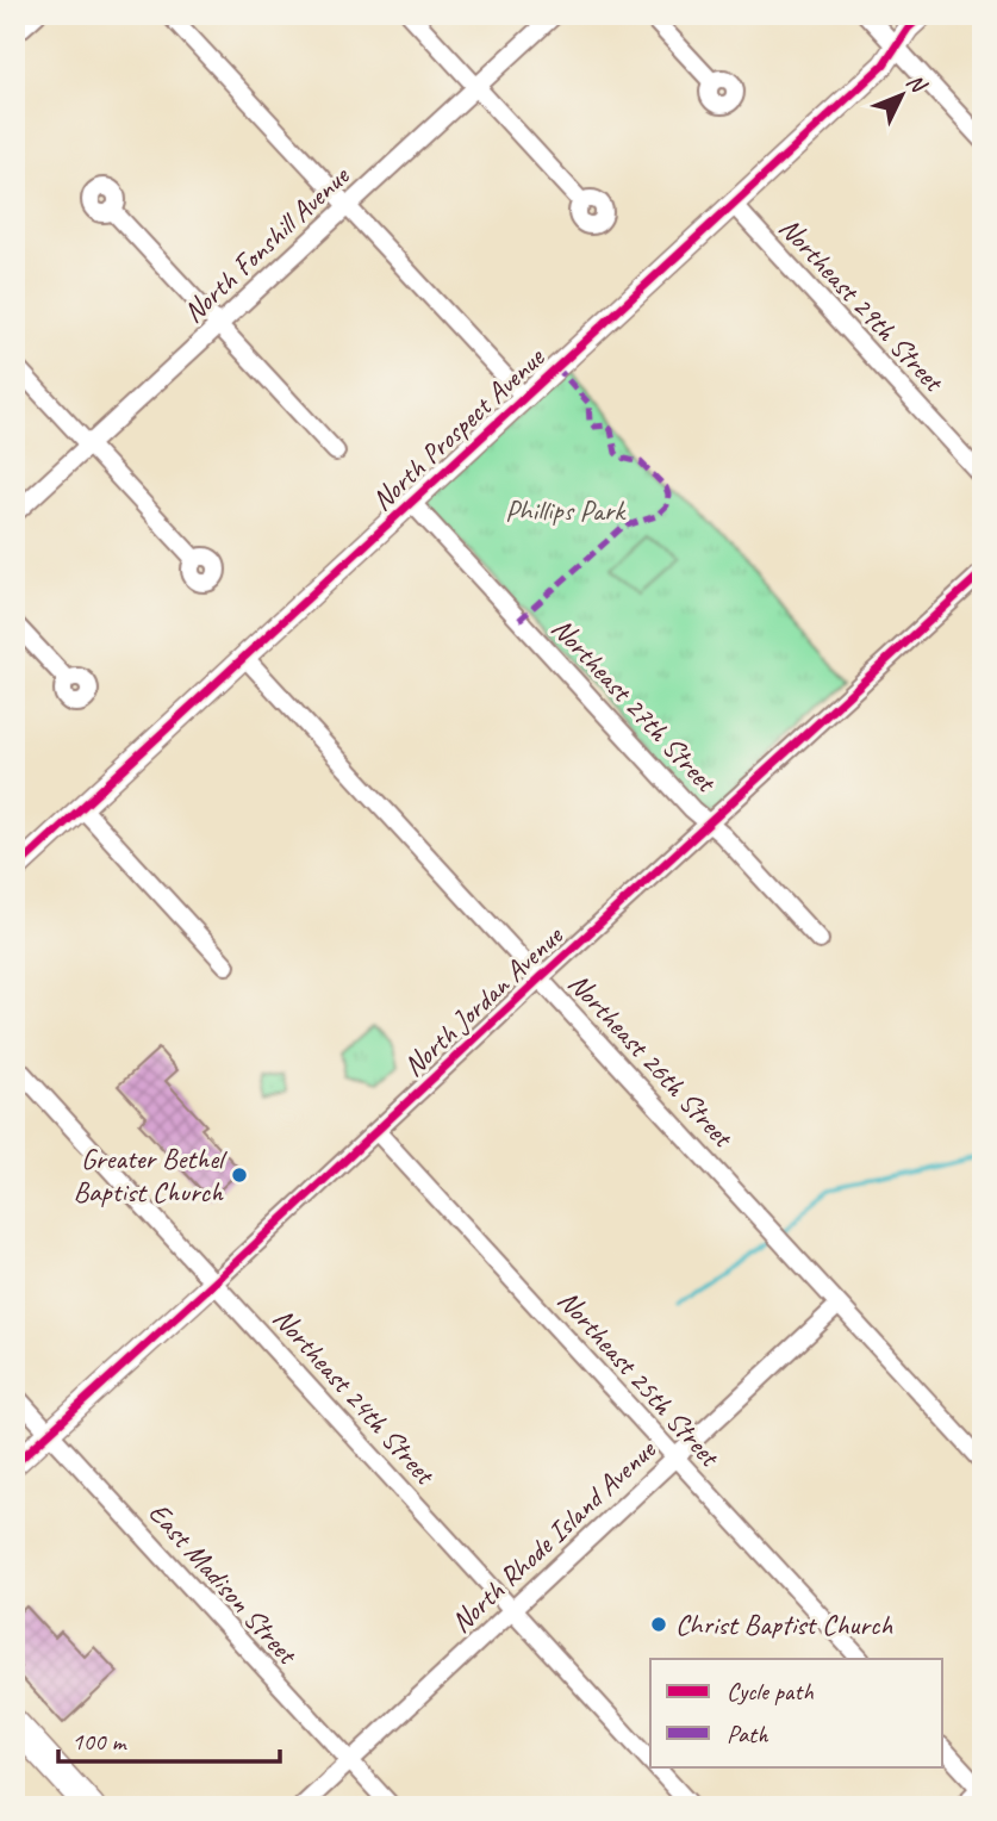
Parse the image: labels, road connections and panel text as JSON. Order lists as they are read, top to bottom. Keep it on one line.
{"streets":{"street":["North Fonshill Avenue","Northeast 29th Street","North Prospect Avenue","Northeast 27th Street","North Jordan Avenue","Northeast 26th Street","Northeast 25th Street","Northeast 24th Street","North Rhode Island Avenue","East Madison Street"]},"crossings":[["Northeast 29th Street","North Prospect Avenue"],["North Prospect Avenue","Northeast 27th Street"],["North Prospect Avenue","Northeast 26th Street"],["Northeast 27th Street","North Jordan Avenue"],["North Jordan Avenue","Northeast 26th Street"],["North Jordan Avenue","Northeast 25th Street"],["North Jordan Avenue","Northeast 24th Street"],["North Jordan Avenue","East Madison Street"],["Northeast 26th Street","North Rhode Island Avenue"],["Northeast 25th Street","North Rhode Island Avenue"],["Northeast 24th Street","North Rhode Island Avenue"],["North Rhode Island Avenue","East Madison Street"]],"parks":["Phillips Park"],"places":["Greater Bethel Baptist Church","Christ Baptist Church"],"legend":["Cycle path","Path"],"scale_bar":"100 m","north":"top right"}
